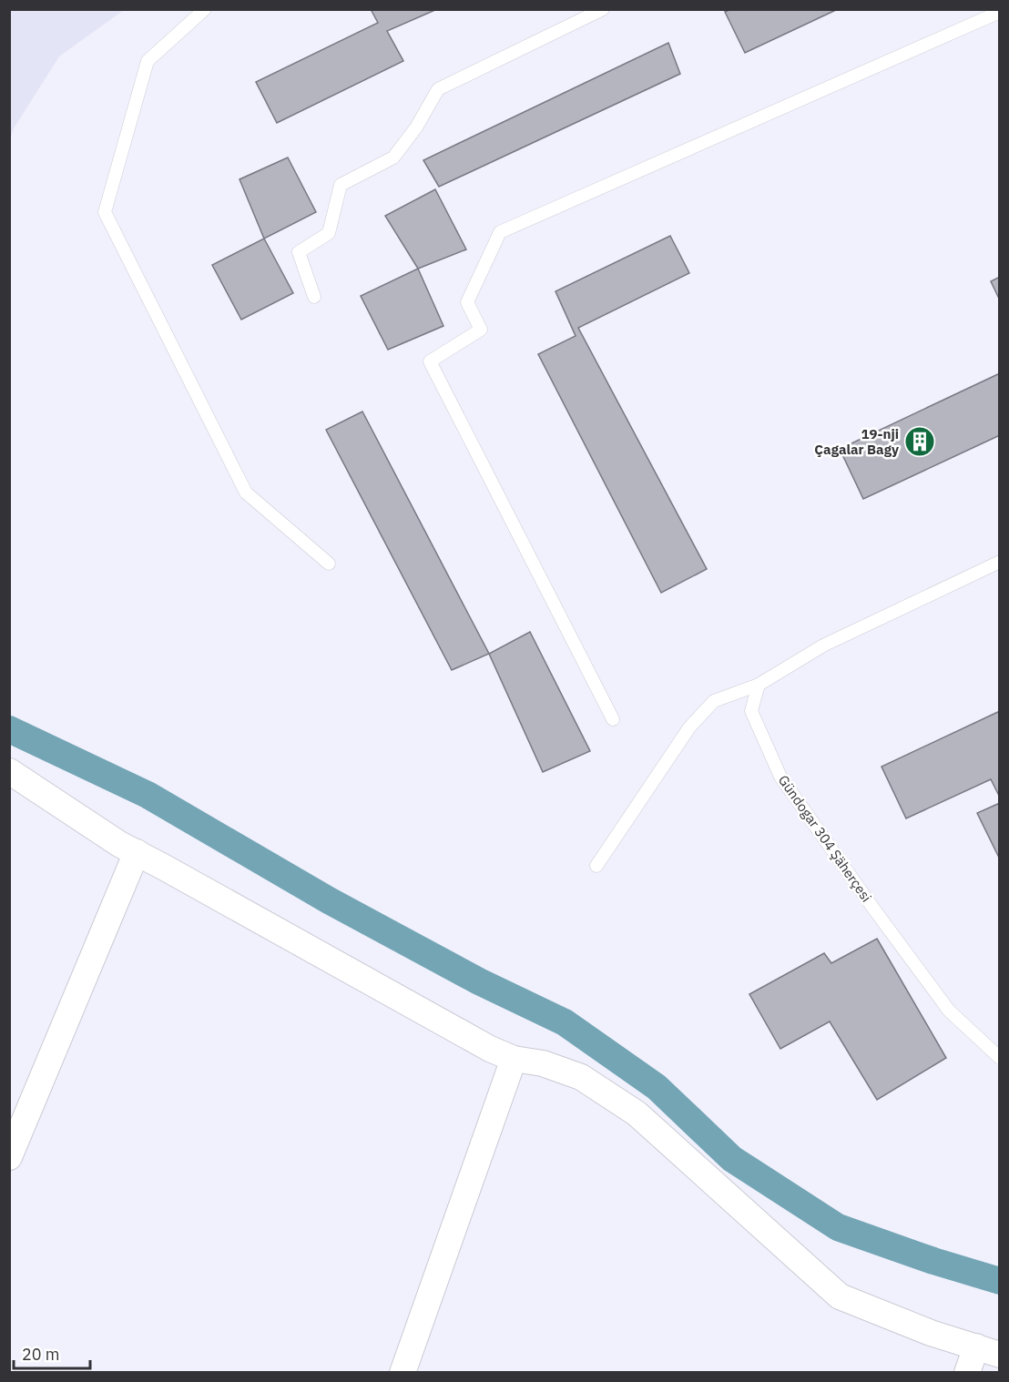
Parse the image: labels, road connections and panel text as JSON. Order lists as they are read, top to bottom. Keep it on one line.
{"streets":{"lane":["Gündogar 304 Şäherçesi"]},"places":{"building":["19-nji Çagalar Bagy"]},"scale_bar":"20 m"}
